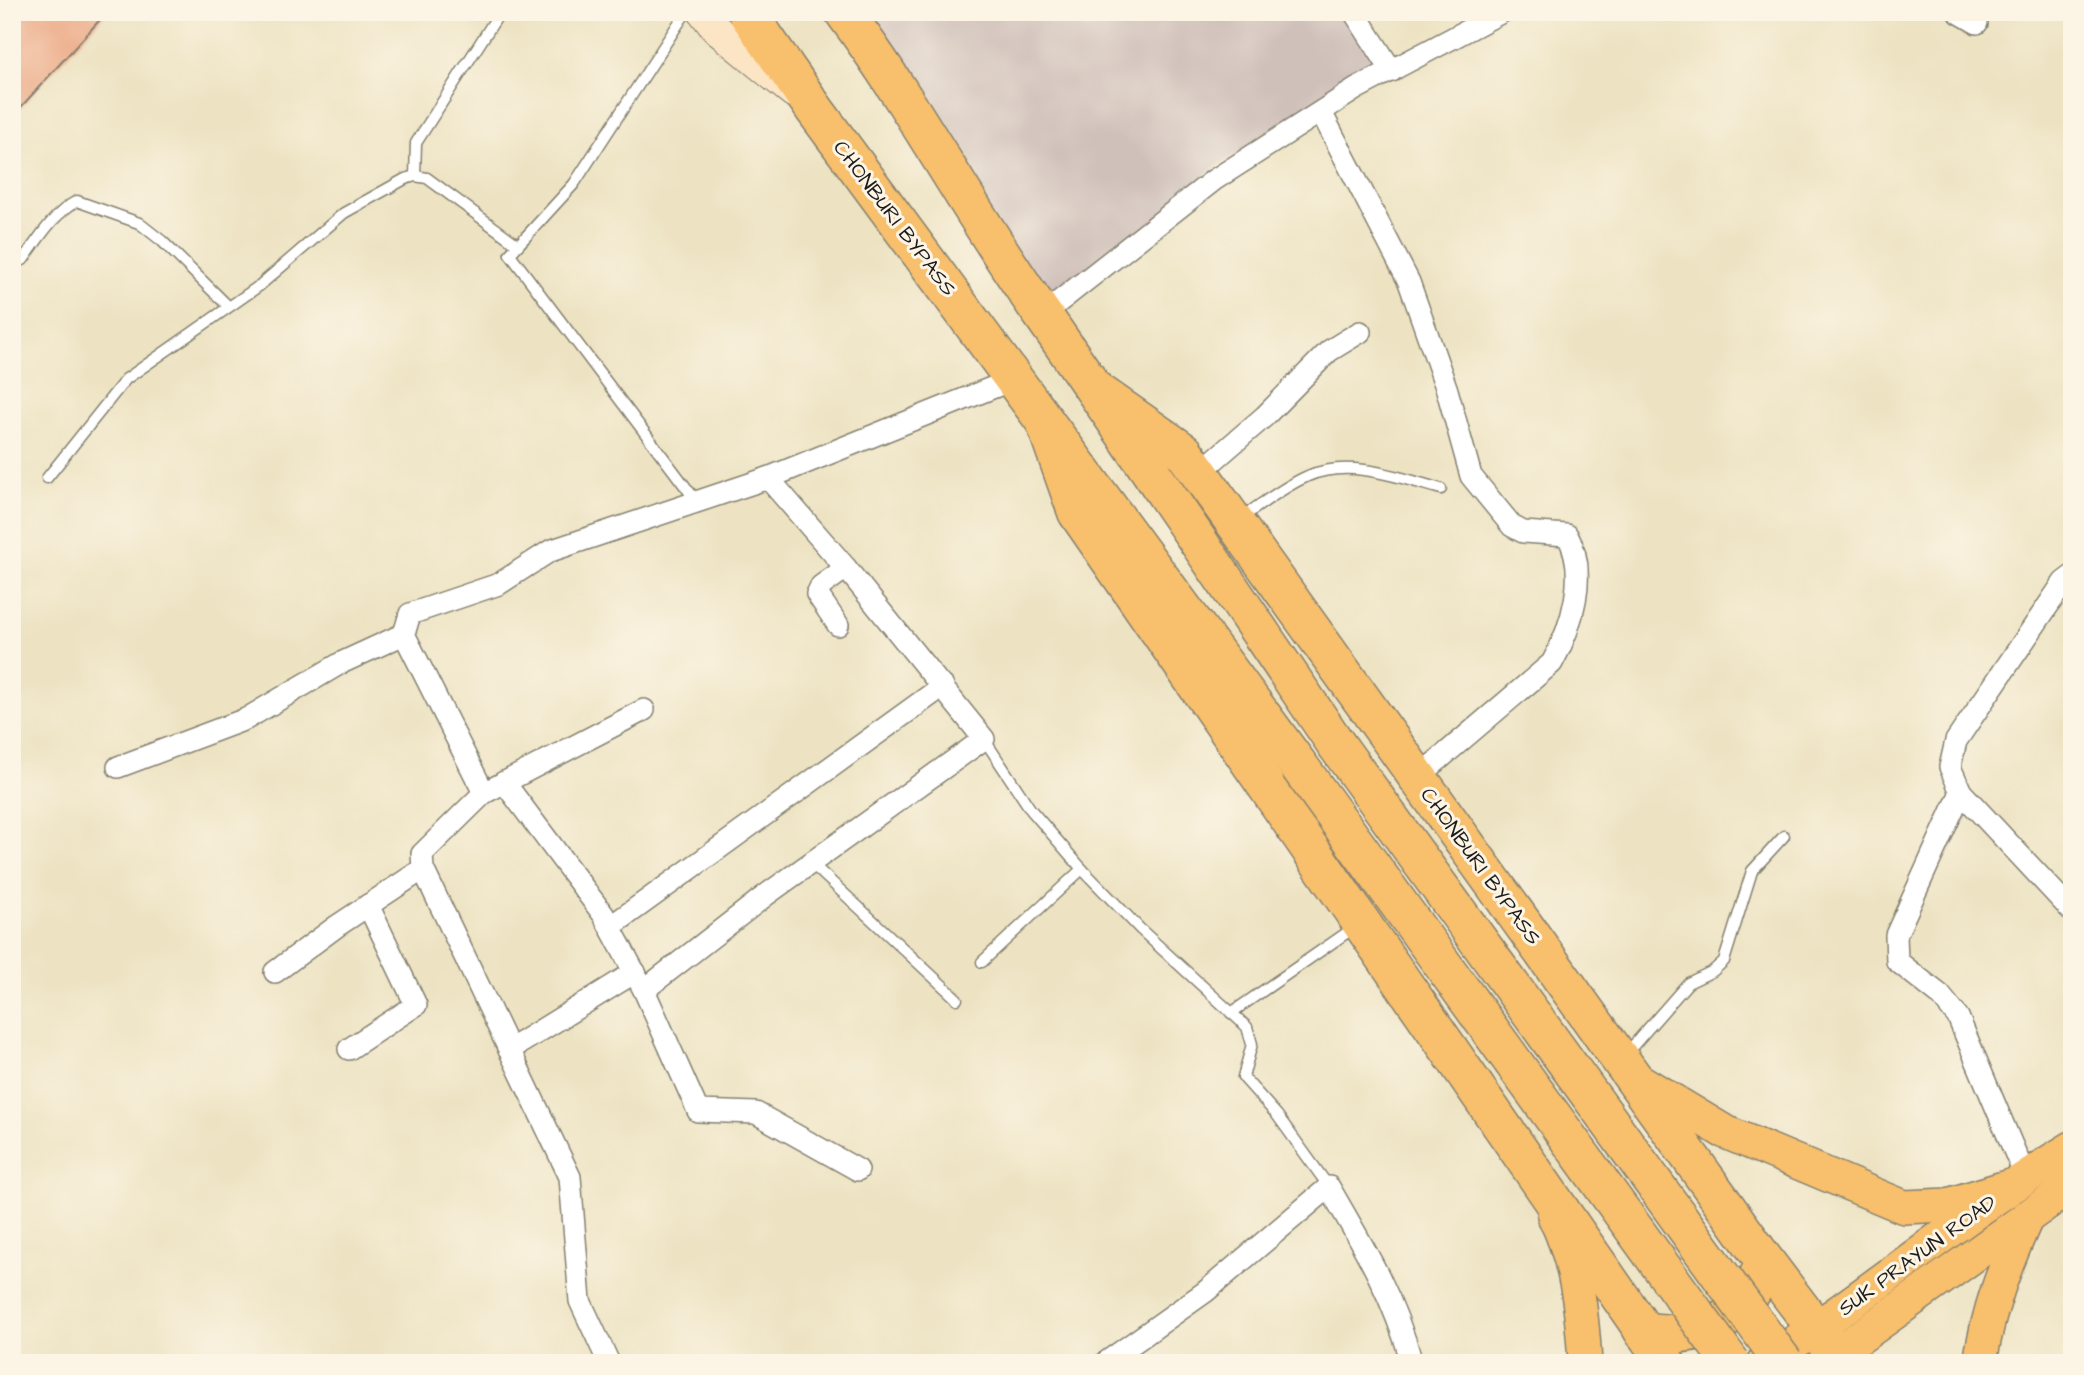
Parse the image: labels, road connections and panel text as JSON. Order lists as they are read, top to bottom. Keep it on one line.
{"streets":{"highway":["CHONBURI BYPASS"],"main road":["SUK PRAYUN ROAD"]},"crossings":[["CHONBURI BYPASS","SUK PRAYUN ROAD"]]}
